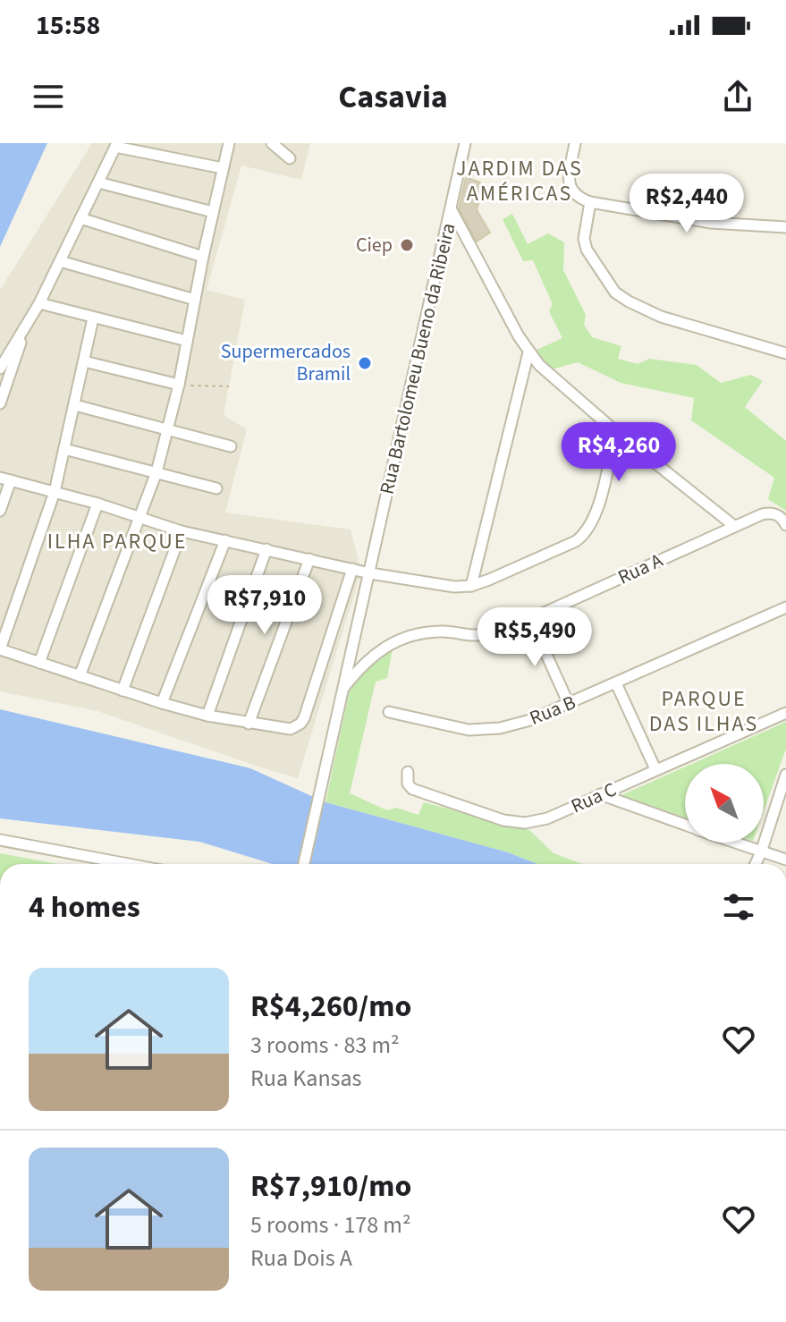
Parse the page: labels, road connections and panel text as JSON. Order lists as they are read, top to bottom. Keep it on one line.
{"streets":{"street":["Rua Bartolomeu Bueno da Ribeira","Rua A","Rua B","Rua C"]},"crossings":[["Rua Bartolomeu Bueno da Ribeira","Rua A"]],"districts":["JARDIM DAS AMÉRICAS","ILHA PARQUE","PARQUE DAS ILHAS"],"places":["Ciep","Supermercados Bramil"],"north":"top left","page":{"status":"15:58","header":"Casavia","price":["R$2,440","R$4,260","R$7,910","R$5,490"],"heading":"4 homes","list":[{"name":"R$4,260/mo","note":"3 rooms · 83 m² · Rua Kansas"},{"name":"R$7,910/mo","note":"5 rooms · 178 m² · Rua Dois A"}]}}
